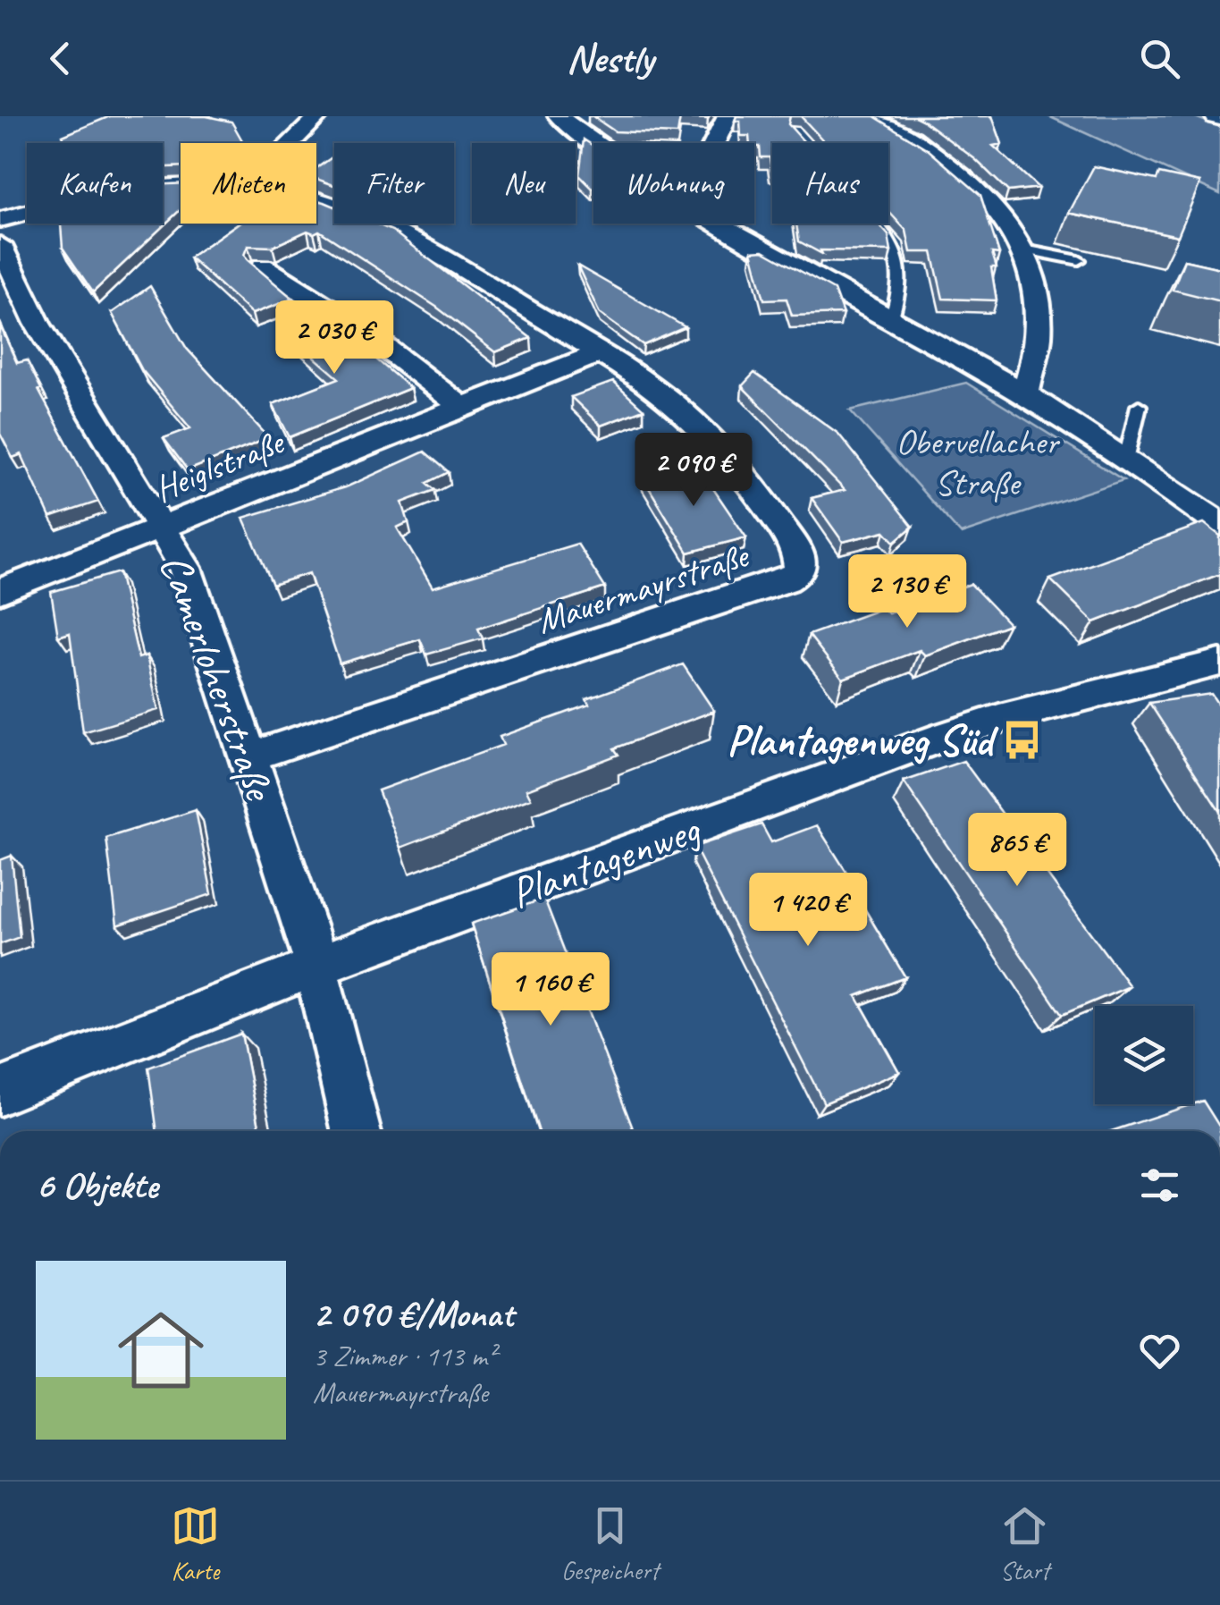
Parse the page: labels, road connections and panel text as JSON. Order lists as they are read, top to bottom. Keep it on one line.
{"streets":{"street":["Heiglstraße","Mauermayrstraße","Camerloherstraße","Plantagenweg"]},"crossings":[["Heiglstraße","Mauermayrstraße"],["Heiglstraße","Camerloherstraße"],["Mauermayrstraße","Camerloherstraße"],["Camerloherstraße","Plantagenweg"]],"parks":["Obervellacher Straße"],"places":{"bus stop":["Plantagenweg Süd"]},"page":{"header":"Nestly","chip":["Kaufen","Mieten","Filter","Neu","Wohnung","Haus"],"price":["2 030 €","2 090 €","2 130 €","865 €","1 420 €","1 160 €"],"heading":"6 Objekte","list":[{"name":"2 090 €/Monat","note":"3 Zimmer · 113 m² · Mauermayrstraße"}],"tabs":["Karte","Gespeichert","Start"]}}
